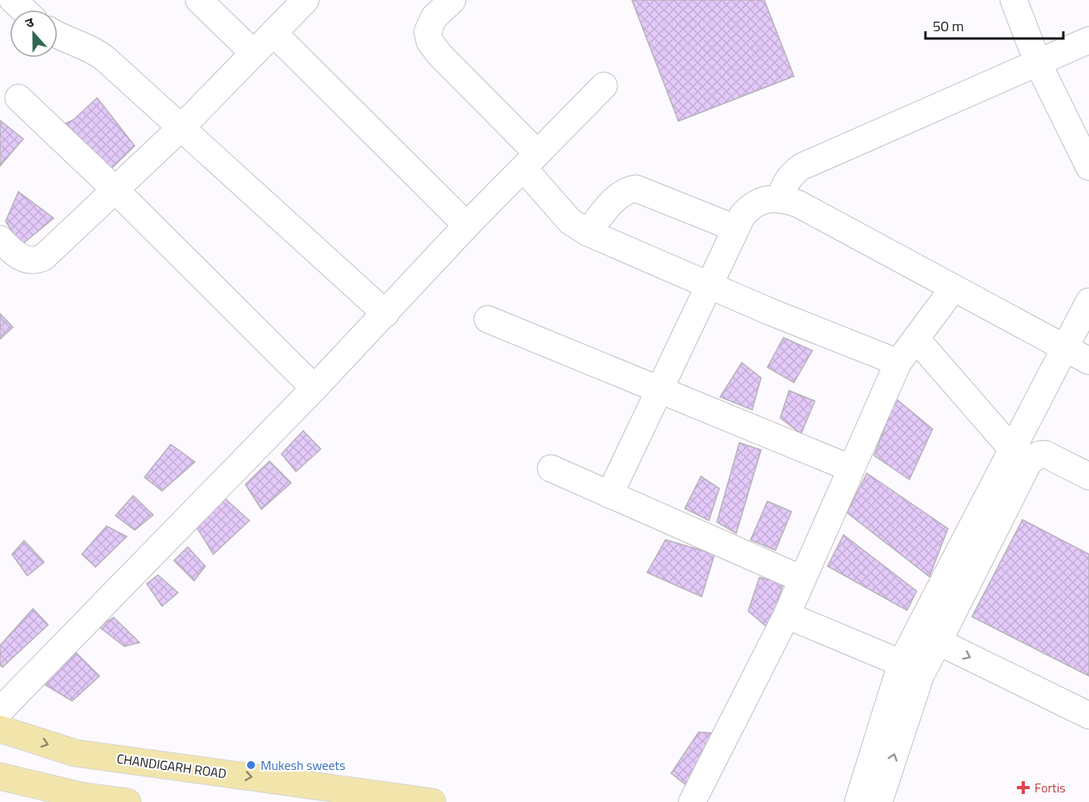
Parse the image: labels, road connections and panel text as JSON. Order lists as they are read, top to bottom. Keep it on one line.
{"streets":{"main road":["CHANDIGARH ROAD"]},"one_way":["CHANDIGARH ROAD"],"places":{"other":["Mukesh sweets"],"health":["Fortis"]},"scale_bar":"50 m","north":"top"}
